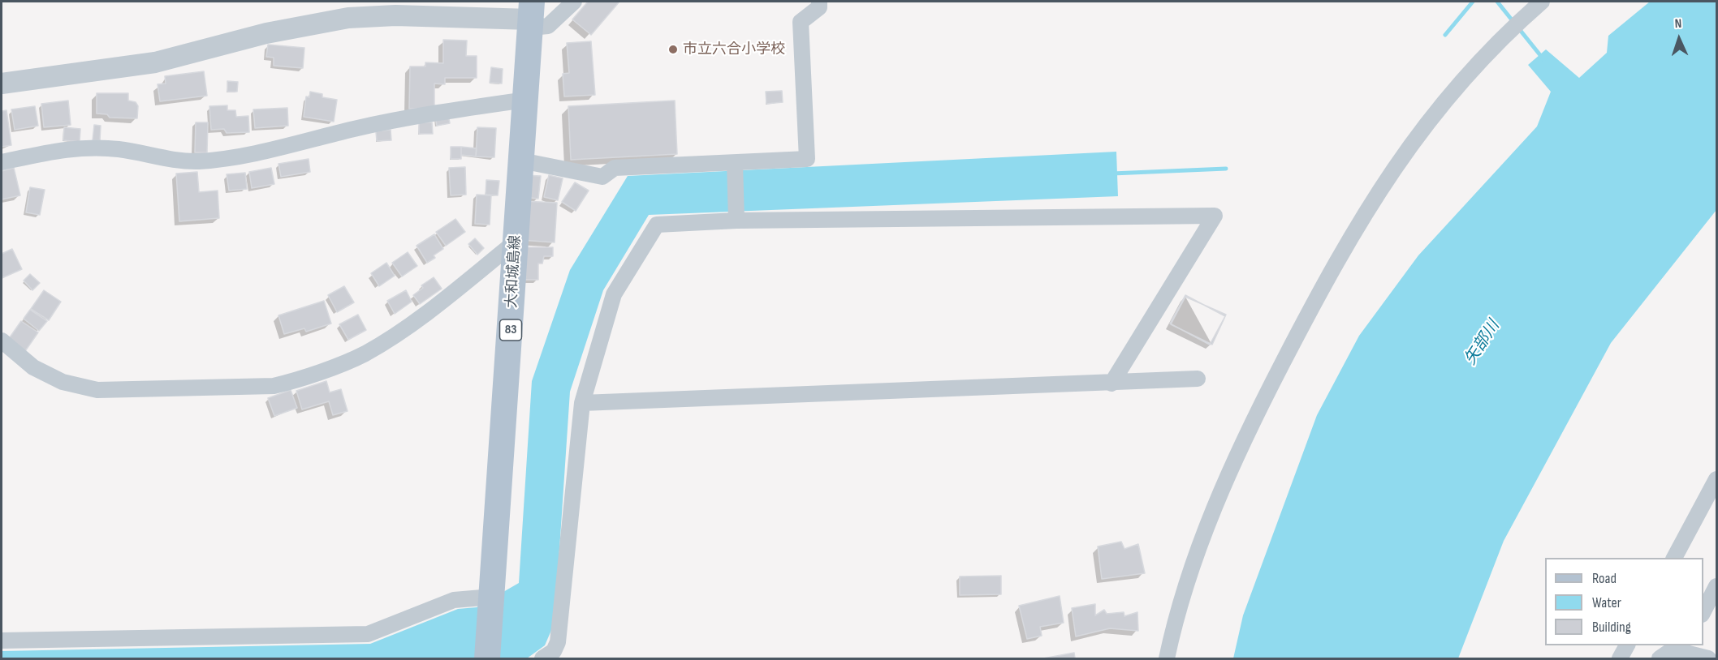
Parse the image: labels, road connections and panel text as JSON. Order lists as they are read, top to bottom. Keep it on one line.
{"streets":{"main road":["大和城島線","83"]},"water":["矢部川"],"places":["市立六合小学校"],"legend":["Road","Water","Building"],"north":"top"}
